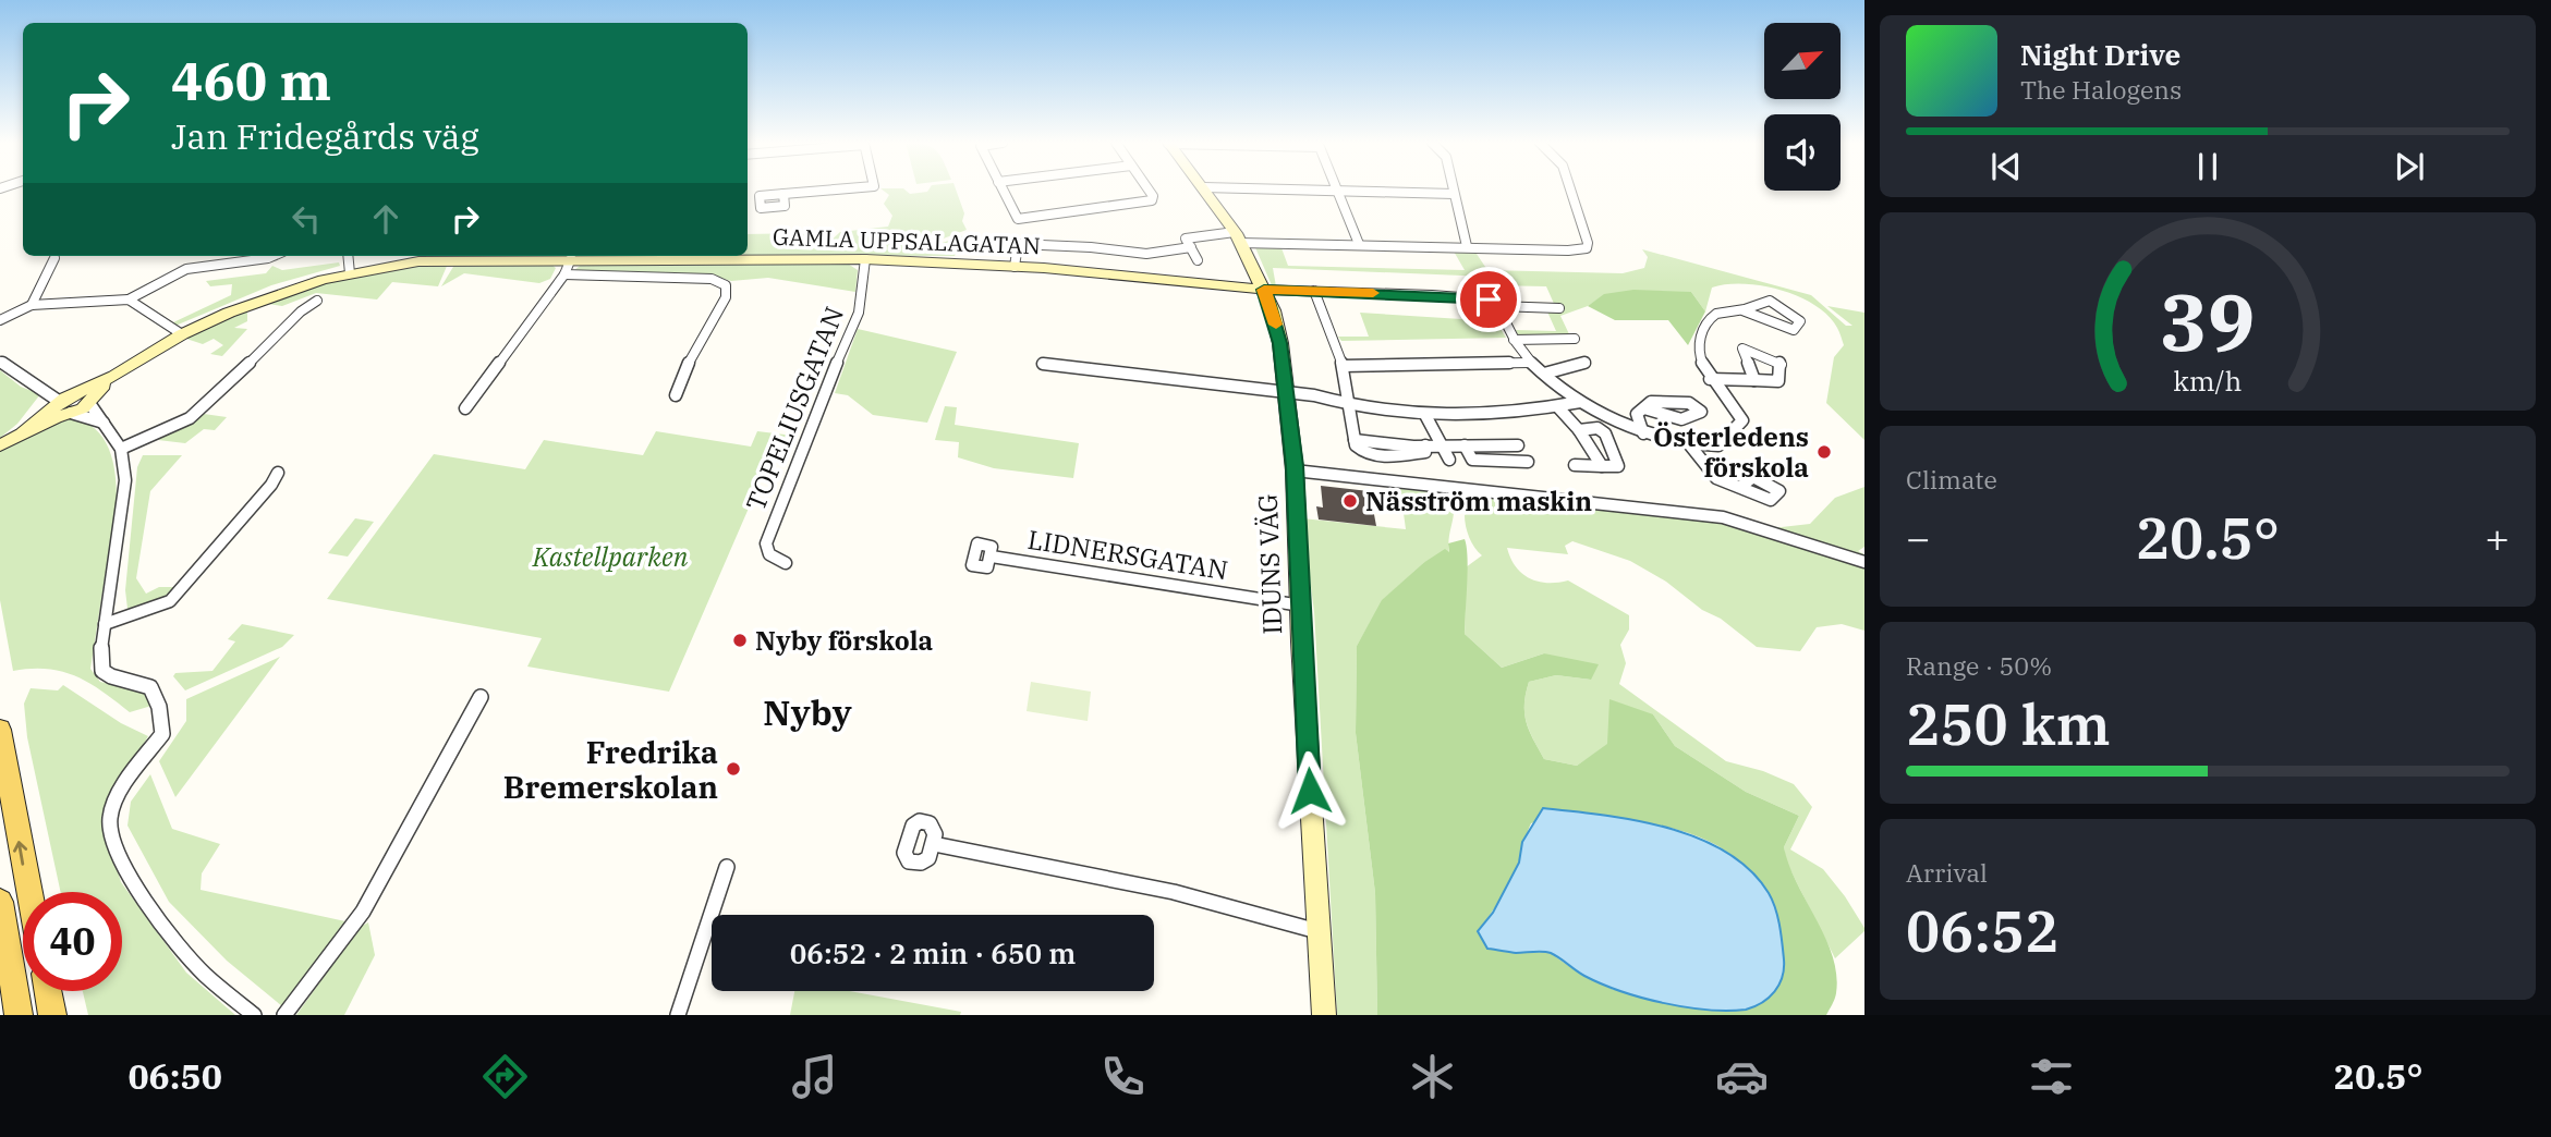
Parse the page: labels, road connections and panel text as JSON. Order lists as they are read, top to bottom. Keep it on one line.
{"streets":{"street":["GAMLA UPPSALAGATAN","TOPELIUSGATAN","LIDNERSGATAN","IDUNS VÄG"]},"crossings":[["GAMLA UPPSALAGATAN","TOPELIUSGATAN"],["GAMLA UPPSALAGATAN","IDUNS VÄG"],["LIDNERSGATAN","IDUNS VÄG"]],"districts":["Nyby"],"parks":["Kastellparken"],"places":["Österledens förskola","Näsström maskin","Nyby förskola","Fredrika Bremerskolan"],"north":"top right","page":{"turn":["460 m","Jan Fridegårds väg"],"song":["Night Drive","The Halogens"],"tile":["Climate",["Range · 50%","250 km"],["Arrival","06:52"]],"heat":["−","20.5°","+"],"limit":"40","trip":"06:52 · 2 min · 650 m","tabs":["06:50","20.5°"],"gauge":["39","km/h"]}}
